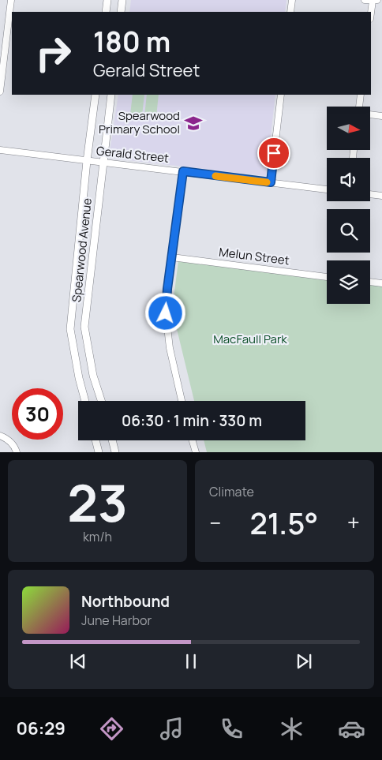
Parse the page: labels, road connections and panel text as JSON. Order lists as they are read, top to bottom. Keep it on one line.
{"streets":{"main road":["Spearwood Avenue"],"street":["Gerald Street","Melun Street"]},"crossings":[["Gerald Street","Spearwood Avenue"]],"parks":["MacFaull Park"],"places":{"school or university":["Spearwood Primary School"]},"north":"right","page":{"turn":["180 m","Gerald Street"],"limit":"30","trip":"06:30 · 1 min · 330 m","tile":[["23","km/h"],"Climate"],"heat":["−","21.5°","+"],"song":["Northbound","June Harbor"],"tabs":"06:29"}}
